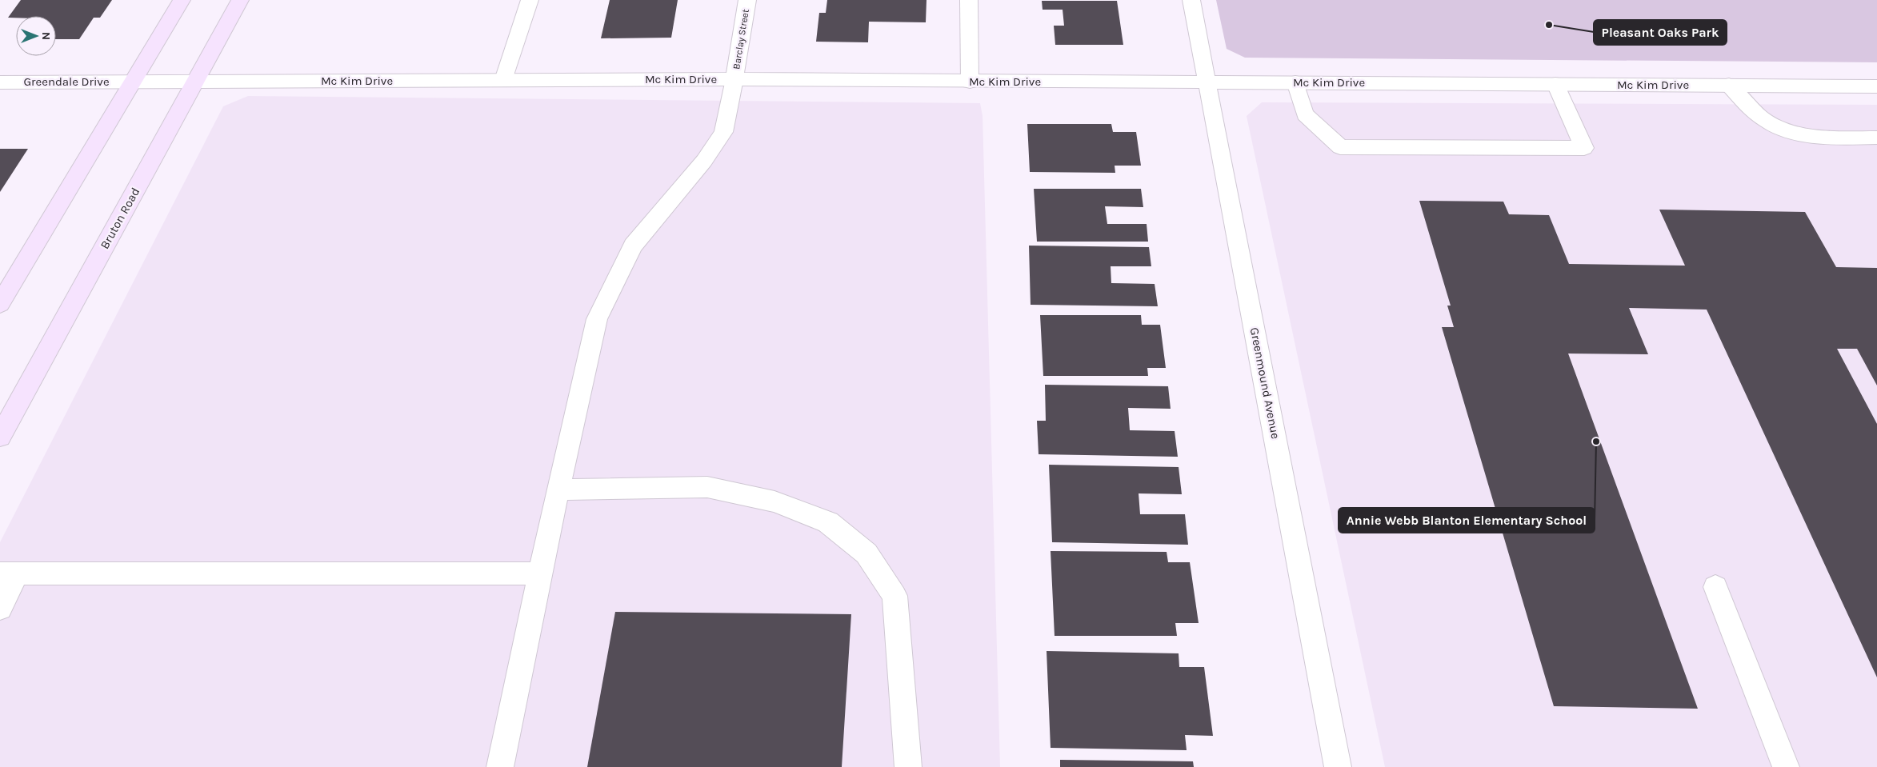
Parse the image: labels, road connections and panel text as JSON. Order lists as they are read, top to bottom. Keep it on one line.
{"streets":{"main road":["Bruton Road"],"street":["Barclay Street","Mc Kim Drive","Greendale Drive","Greenmound Avenue"]},"crossings":[["Barclay Street","Mc Kim Drive"],["Mc Kim Drive","Greendale Drive"],["Mc Kim Drive","Bruton Road"],["Mc Kim Drive","Greenmound Avenue"]],"places":["Pleasant Oaks Park","Annie Webb Blanton Elementary School"],"north":"right"}
